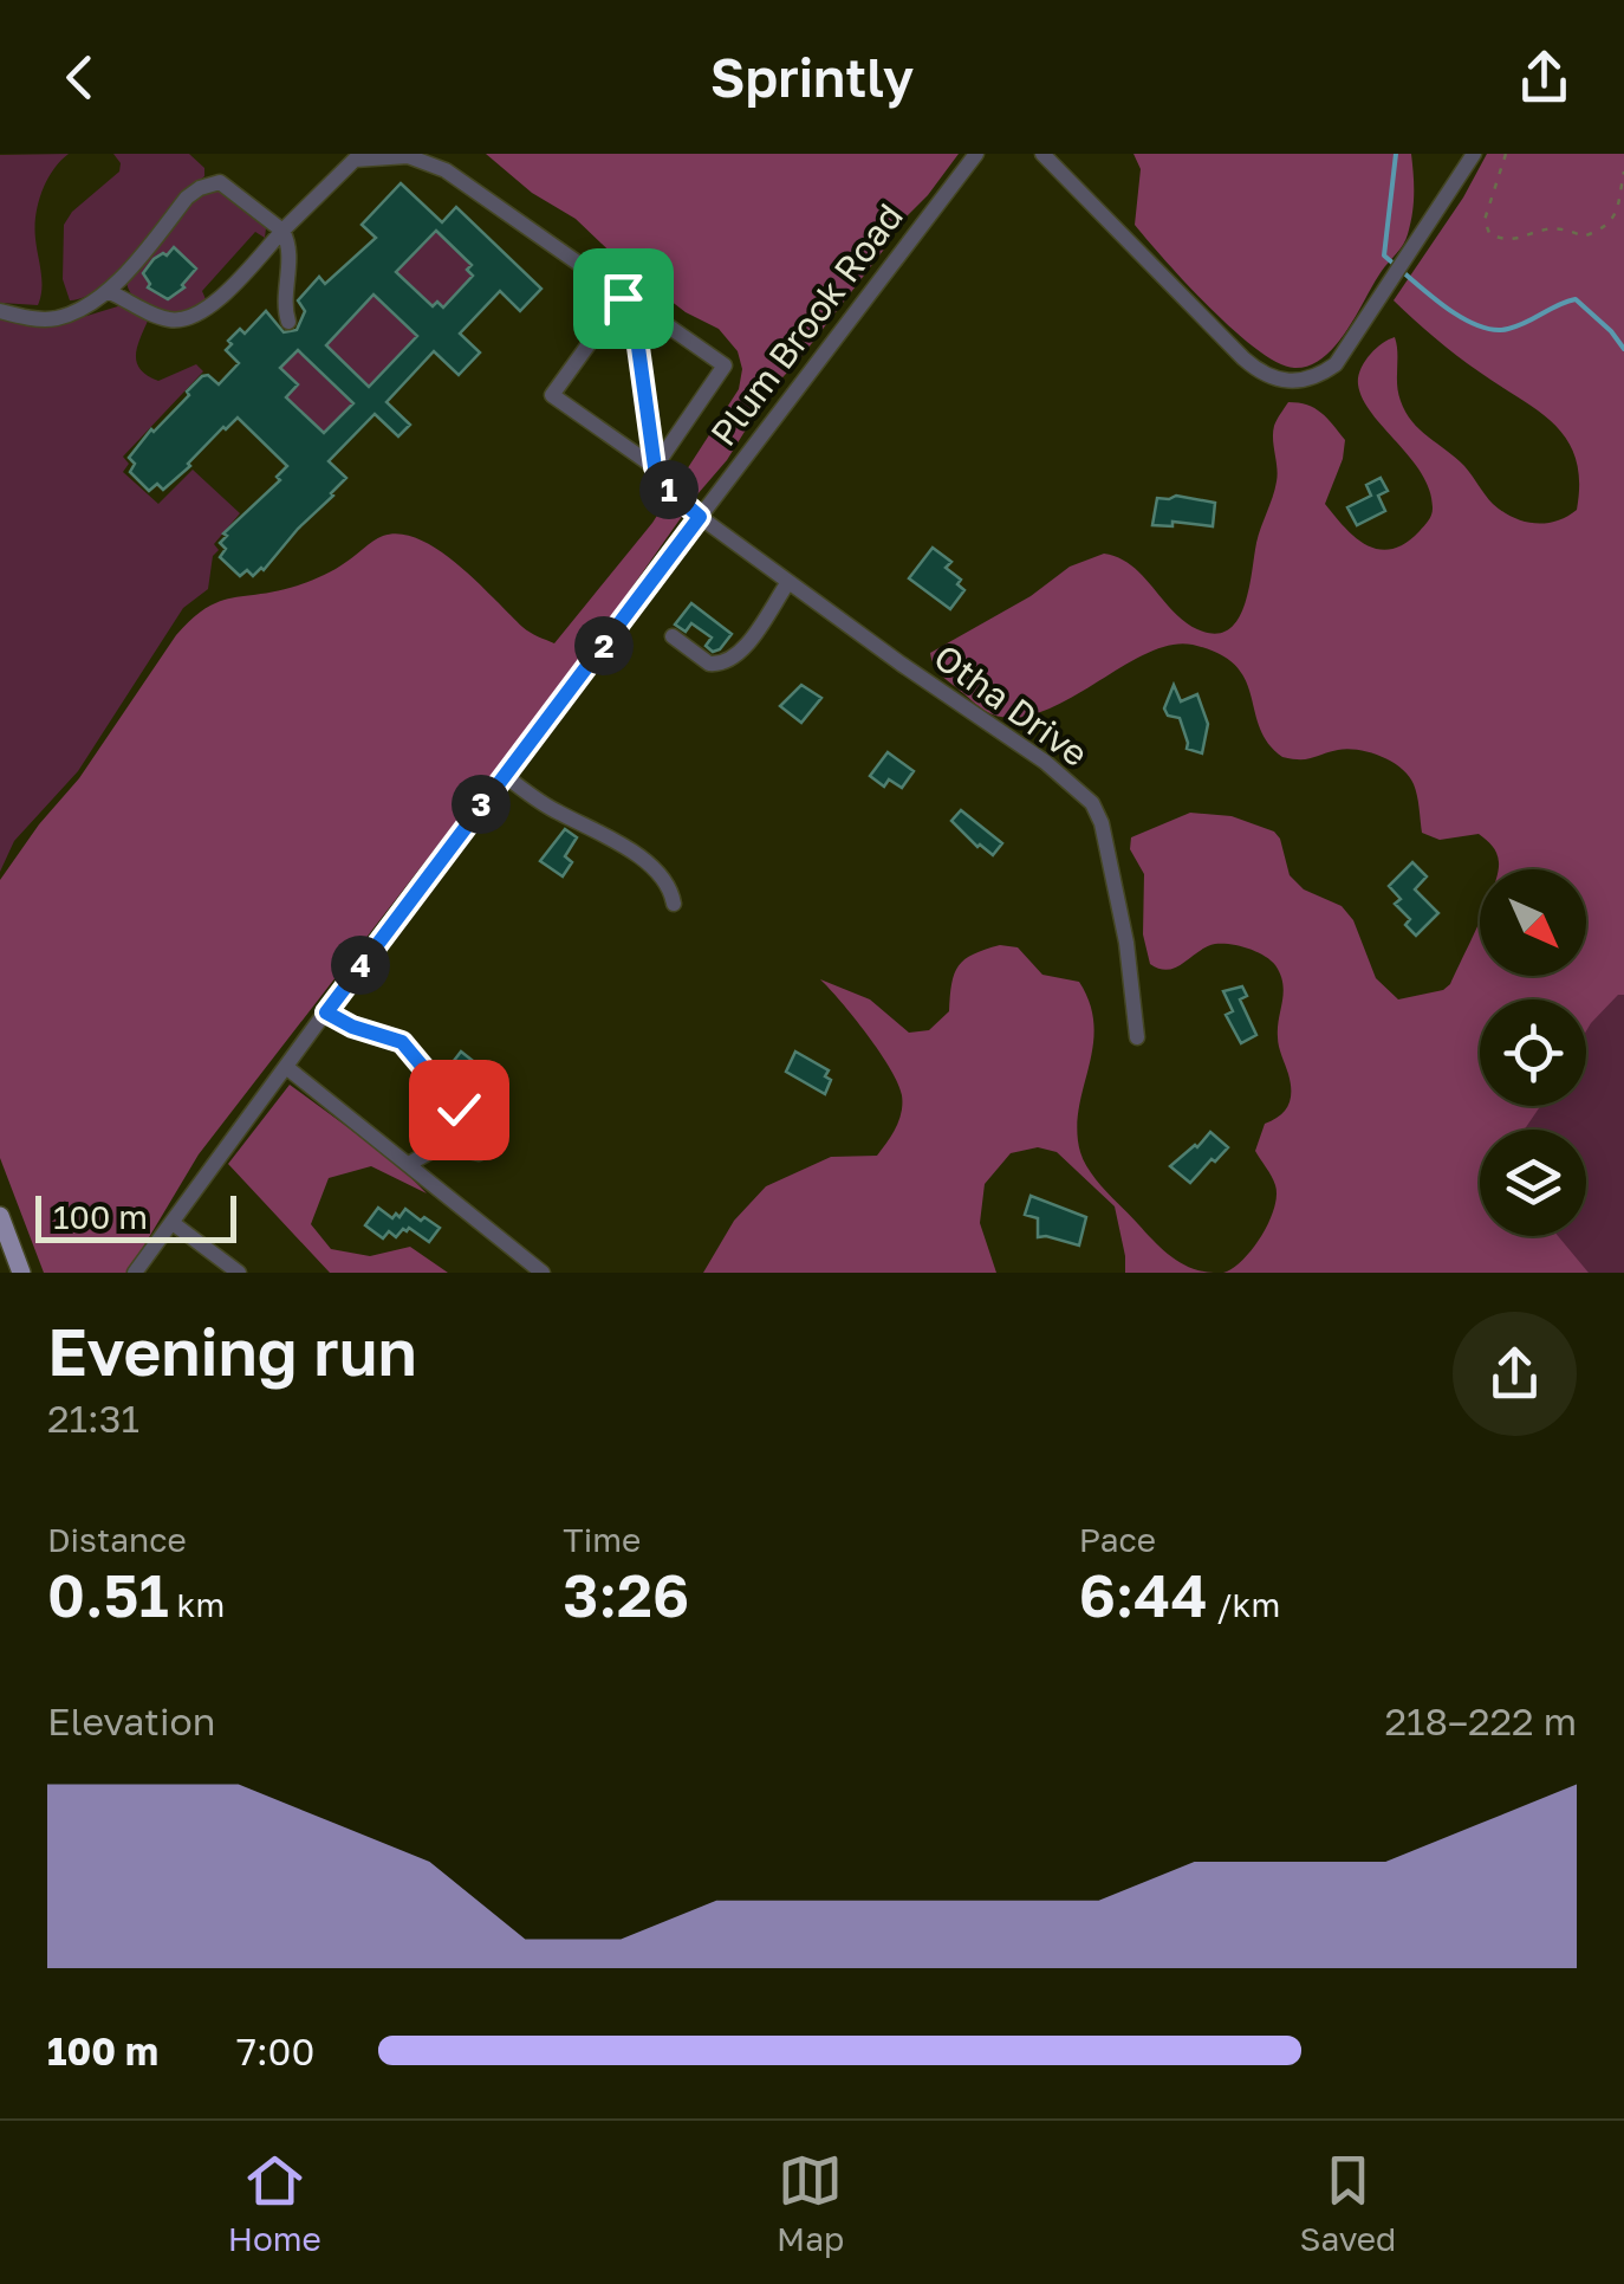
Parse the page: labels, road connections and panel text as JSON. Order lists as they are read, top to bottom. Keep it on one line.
{"streets":{"street":["Plum Brook Road","Otha Drive"]},"crossings":[["Plum Brook Road","Otha Drive"]],"scale_bar":"100 m","north":"bottom right","page":{"header":"Sprintly","pins":["1","2","3","4"],"scale":"100 m","heading":["Evening run","21:31"],"stats":[["Distance","0.51 km"],["Time","3:26"],["Pace","6:44 /km"]],"chart":["Elevation","218–222 m"],"list":[{"name":"100 m","note":"7:00"}],"tabs":["Home","Map","Saved"]}}
